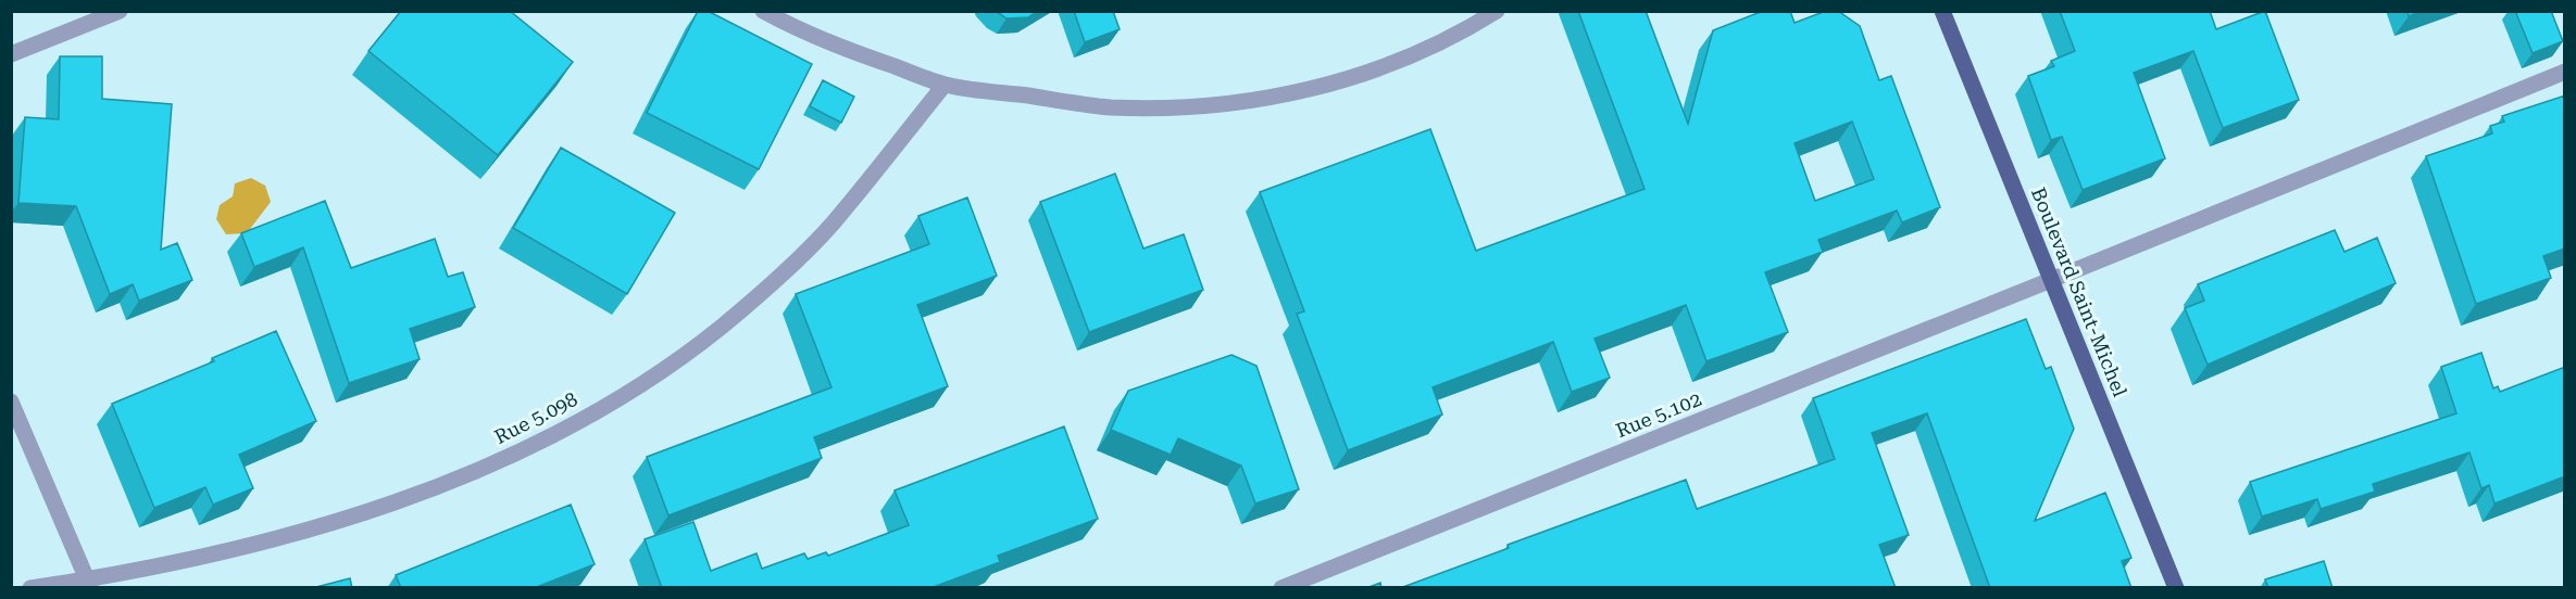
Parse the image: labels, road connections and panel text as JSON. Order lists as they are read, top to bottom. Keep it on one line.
{"streets":{"main road":["Boulevard Saint-Michel"],"street":["Rue 5.102","Rue 5.098"]},"crossings":[["Boulevard Saint-Michel","Rue 5.102"]]}
